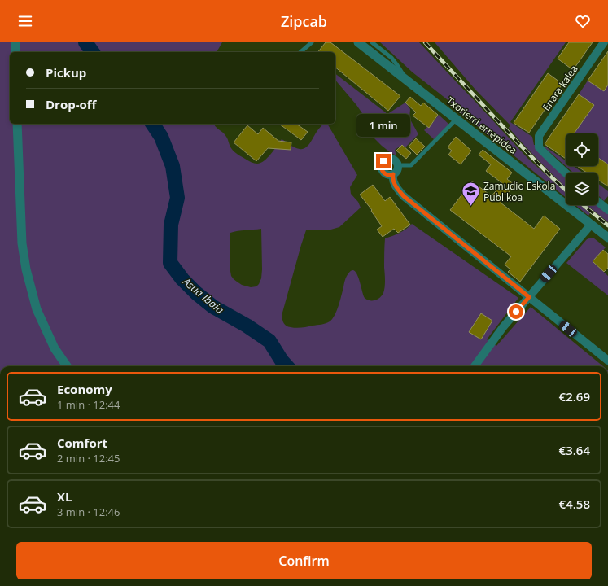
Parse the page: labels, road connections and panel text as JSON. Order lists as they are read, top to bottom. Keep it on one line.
{"streets":{"street":["Enara kalea","Txorierri errepidea"]},"water":["Asua Ibaia"],"places":{"school or university":["Zamudio Eskola Publikoa"]},"page":{"header":"Zipcab","banner":["Pickup","Drop-off"],"bubble":"1 min","list":[{"name":"Economy","note":"1 min · 12:44","value":"€2.69"},{"name":"Comfort","note":"2 min · 12:45","value":"€3.64"},{"name":"XL","note":"3 min · 12:46","value":"€4.58"}],"buttons":"Confirm"}}
